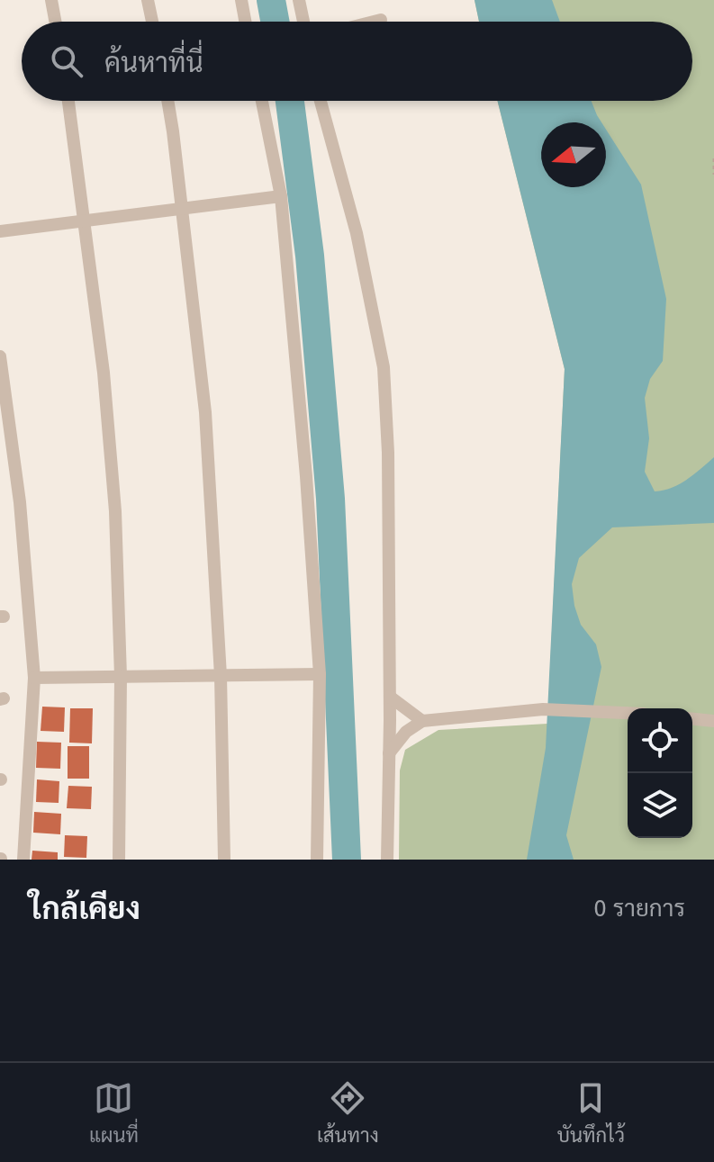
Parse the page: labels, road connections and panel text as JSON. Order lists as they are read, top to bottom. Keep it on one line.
{"north":"left","page":{"search":"ค้นหาที่นี่","heading":["ใกล้เคียง","0 รายการ"],"nav":["แผนที่","เส้นทาง","บันทึกไว้"]}}
